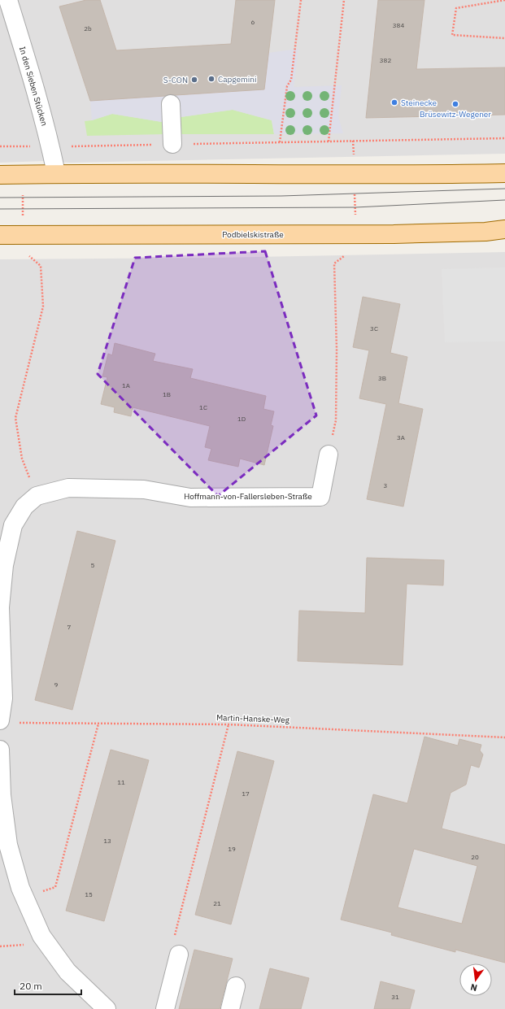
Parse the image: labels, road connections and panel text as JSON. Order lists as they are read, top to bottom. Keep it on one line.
{"streets":{"main road":["Podbielskistraße"],"street":["In den Sieben Stücken","Hoffmann-von-Fallersleben-Straße"],"path":["Martin-Hanske-Weg"]},"places":["Capgemini","S-CON","Steinecke","Brüsewitz-Wegener"],"house_numbers":["6","384","2b","382","3C","3B","1A","1B","1C","1D","3A","3","5","7","9","11","17","13","19","20","15","21","31"],"scale_bar":"20 m","north":"bottom"}
